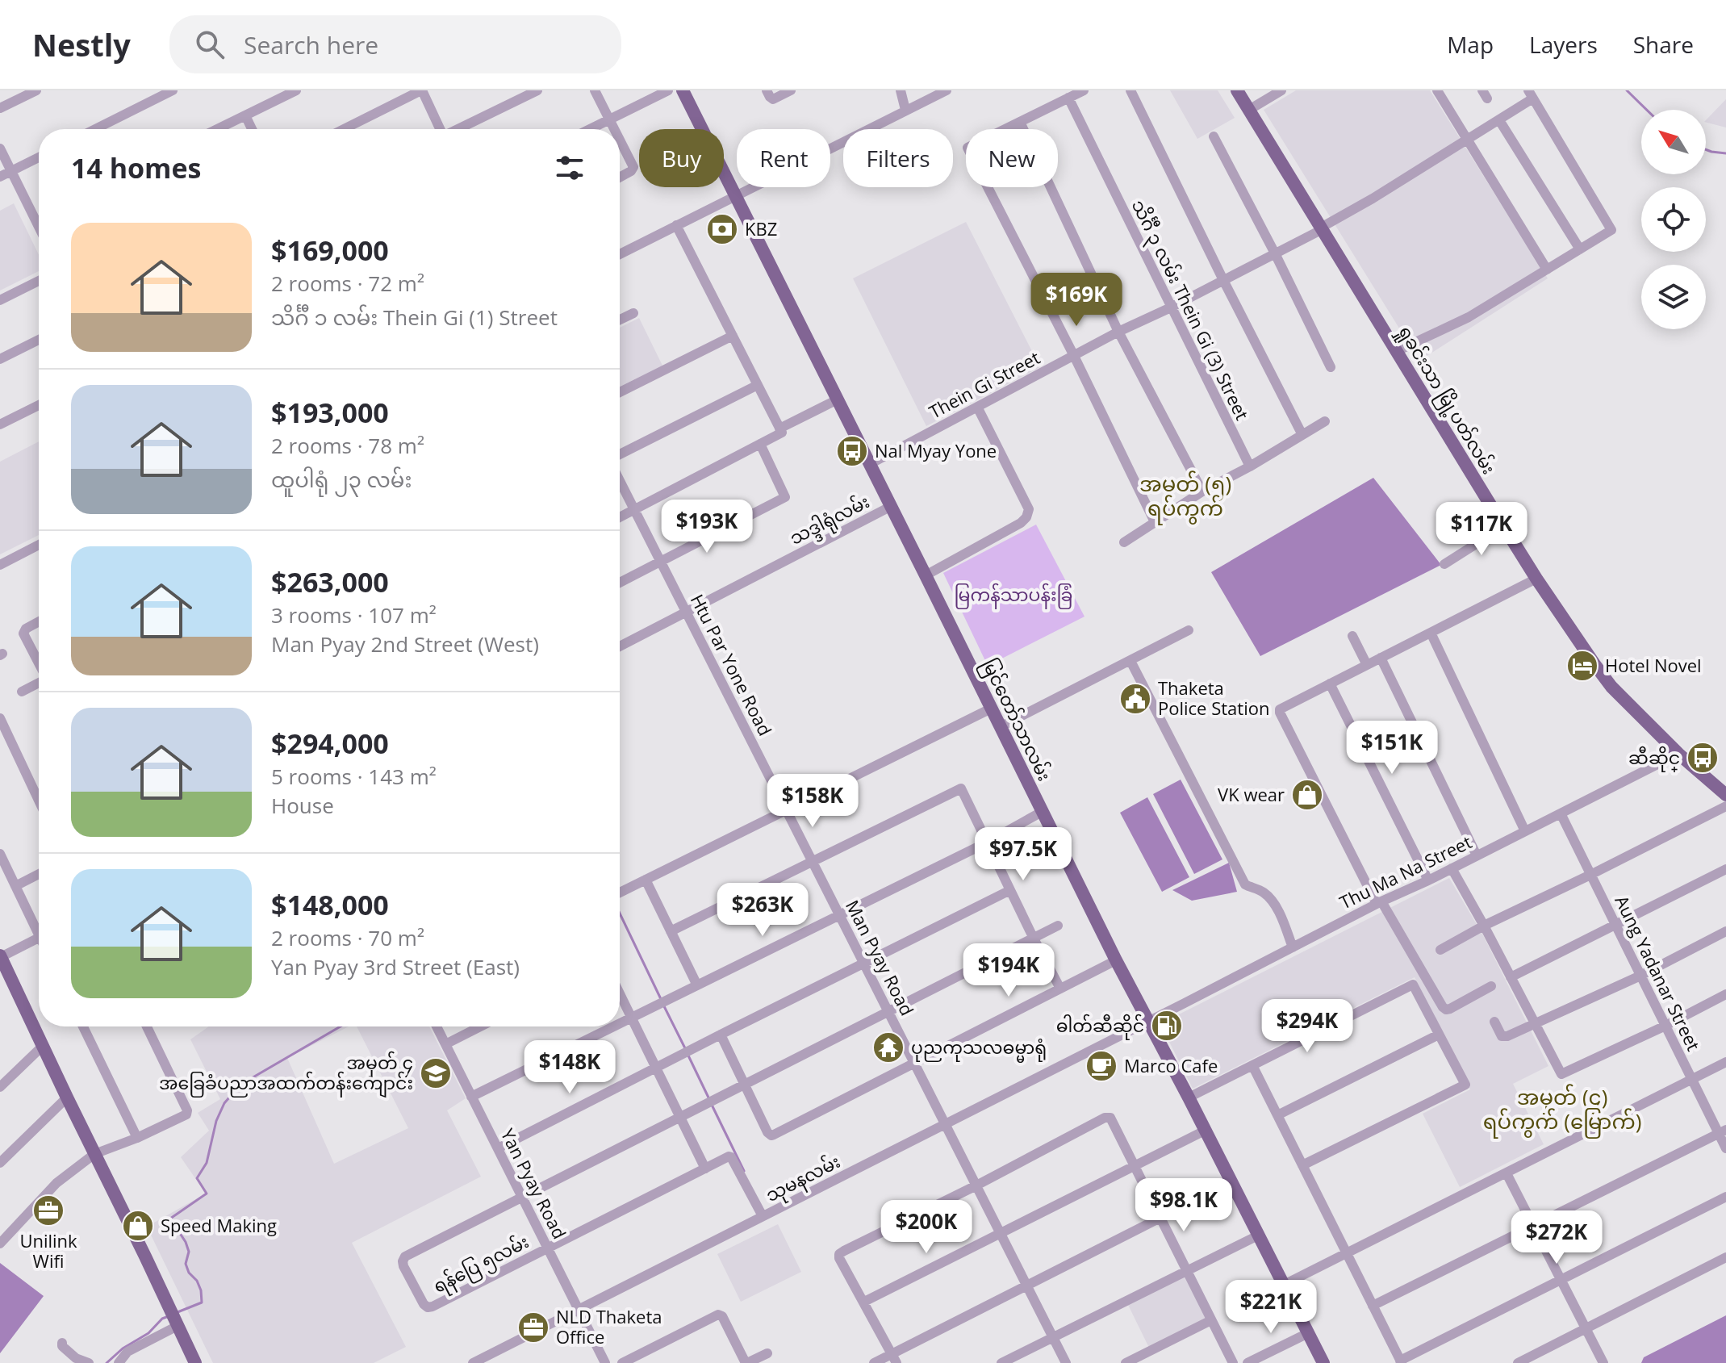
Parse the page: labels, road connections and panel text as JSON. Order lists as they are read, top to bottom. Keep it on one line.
{"streets":{"main road":["ရှုခင်းသာ မြို့ပတ်လမ်း","မြင်တော်သာလမ်း"],"street":["သိင်္ဂီ ၃ လမ်း Thein Gi (3) Street","Thein Gi Street","သဒ္ဒါရုံလမ်း","Htu Par Yone Road","Thu Ma Na Street","Man Pyay Road","Aung Yadanar Street","သုမနလမ်း","Yan Pyay Road","ရန်ပြေ ၅လမ်း"]},"crossings":[["သိင်္ဂီ ၃ လမ်း Thein Gi (3) Street","Thein Gi Street"],["Thein Gi Street","ရှုခင်းသာ မြို့ပတ်လမ်း"],["Thein Gi Street","မြင်တော်သာလမ်း"],["ရှုခင်းသာ မြို့ပတ်လမ်း","Thu Ma Na Street"],["သဒ္ဒါရုံလမ်း","Htu Par Yone Road"],["သဒ္ဒါရုံလမ်း","မြင်တော်သာလမ်း"],["Htu Par Yone Road","Man Pyay Road"],["မြင်တော်သာလမ်း","Thu Ma Na Street"],["မြင်တော်သာလမ်း","သုမနလမ်း"],["Thu Ma Na Street","Aung Yadanar Street"],["Thu Ma Na Street","သုမနလမ်း"],["Man Pyay Road","သုမနလမ်း"],["သုမနလမ်း","Yan Pyay Road"],["သုမနလမ်း","ရန်ပြေ ၅လမ်း"],["Yan Pyay Road","ရန်ပြေ ၅လမ်း"]],"districts":["အမှတ် (၅) ရပ်ကွက်","အမှတ် (၄) ရပ်ကွက် (မြောက်)"],"parks":["မြကန်သာပန်းခြံ"],"places":{"bank":["KBZ"],"bus stop":["Nal Myay Yone","ဆီဆိုင္"],"hotel":["Hotel Novel"],"public building":["Thaketa Police Station"],"shop":["VK wear","Speed Making"],"fuel station":["ဓါတ်ဆီဆိုင်"],"temple":["ပုညကုသလဓမ္မာရုံ"],"cafe":["Marco Cafe"],"school or university":["အမှတ် ၄ အခြေခံပညာအထက်တန်းကျောင်း"],"office":["Unilink Wifi","NLD Thaketa Office"]},"north":"top left","page":{"header":"Nestly","search":"Search here","nav":["Map","Layers","Share"],"chip":["Buy","Rent","Filters","New"],"heading":"14 homes","list":[{"name":"$169,000","note":"2 rooms · 72 m² · သိင်္ဂီ ၁ လမ်း Thein Gi (1) Street"},{"name":"$193,000","note":"2 rooms · 78 m² · ထူပါရုံ ၂၃ လမ်း"},{"name":"$263,000","note":"3 rooms · 107 m² · Man Pyay 2nd Street (West)"},{"name":"$294,000","note":"5 rooms · 143 m² · House"},{"name":"$148,000","note":"2 rooms · 70 m² · Yan Pyay 3rd Street (East)"}],"price":["$169K","$193K","$117K","$151K","$158K","$97.5K","$263K","$194K","$294K","$148K","$98.1K","$200K","$272K","$221K"]}}
